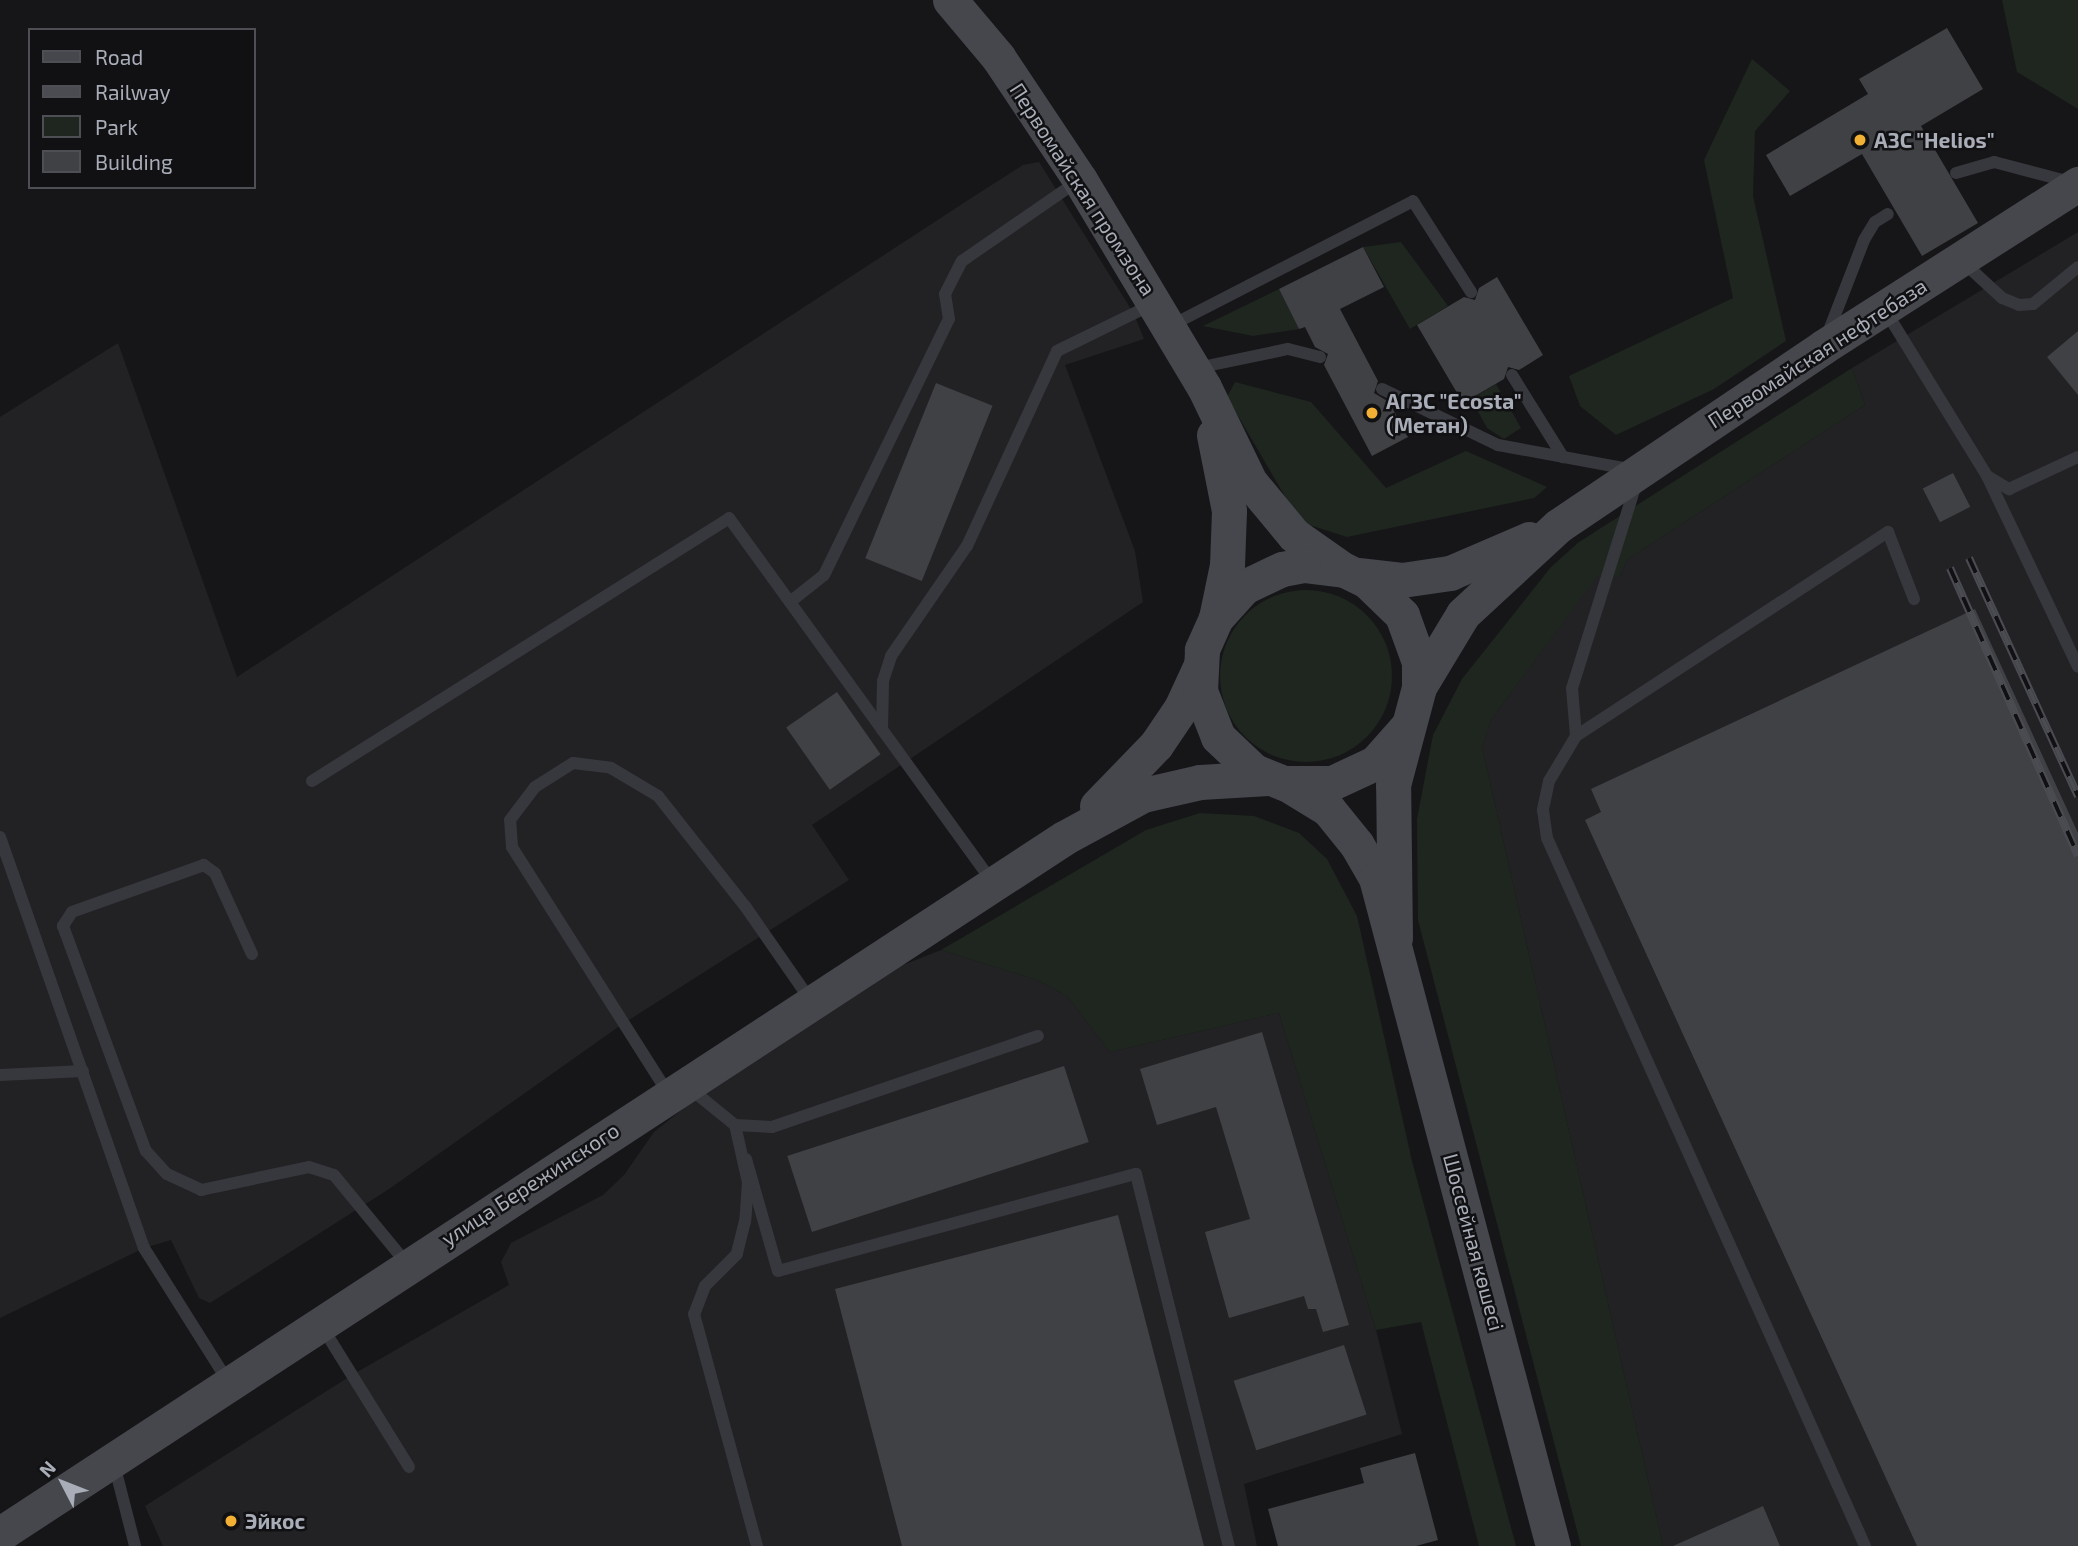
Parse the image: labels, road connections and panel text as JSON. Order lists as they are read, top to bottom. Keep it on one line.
{"streets":{"main road":["Первомайская промзона","Первомайская нефтебаза","улица Бережинского","Шоссейная көшесі"]},"places":["АЗС \"Helios\"","АГЗС \"Ecosta\" (Метан)","Эйкос"],"legend":["Road","Railway","Park","Building"],"north":"top left"}
